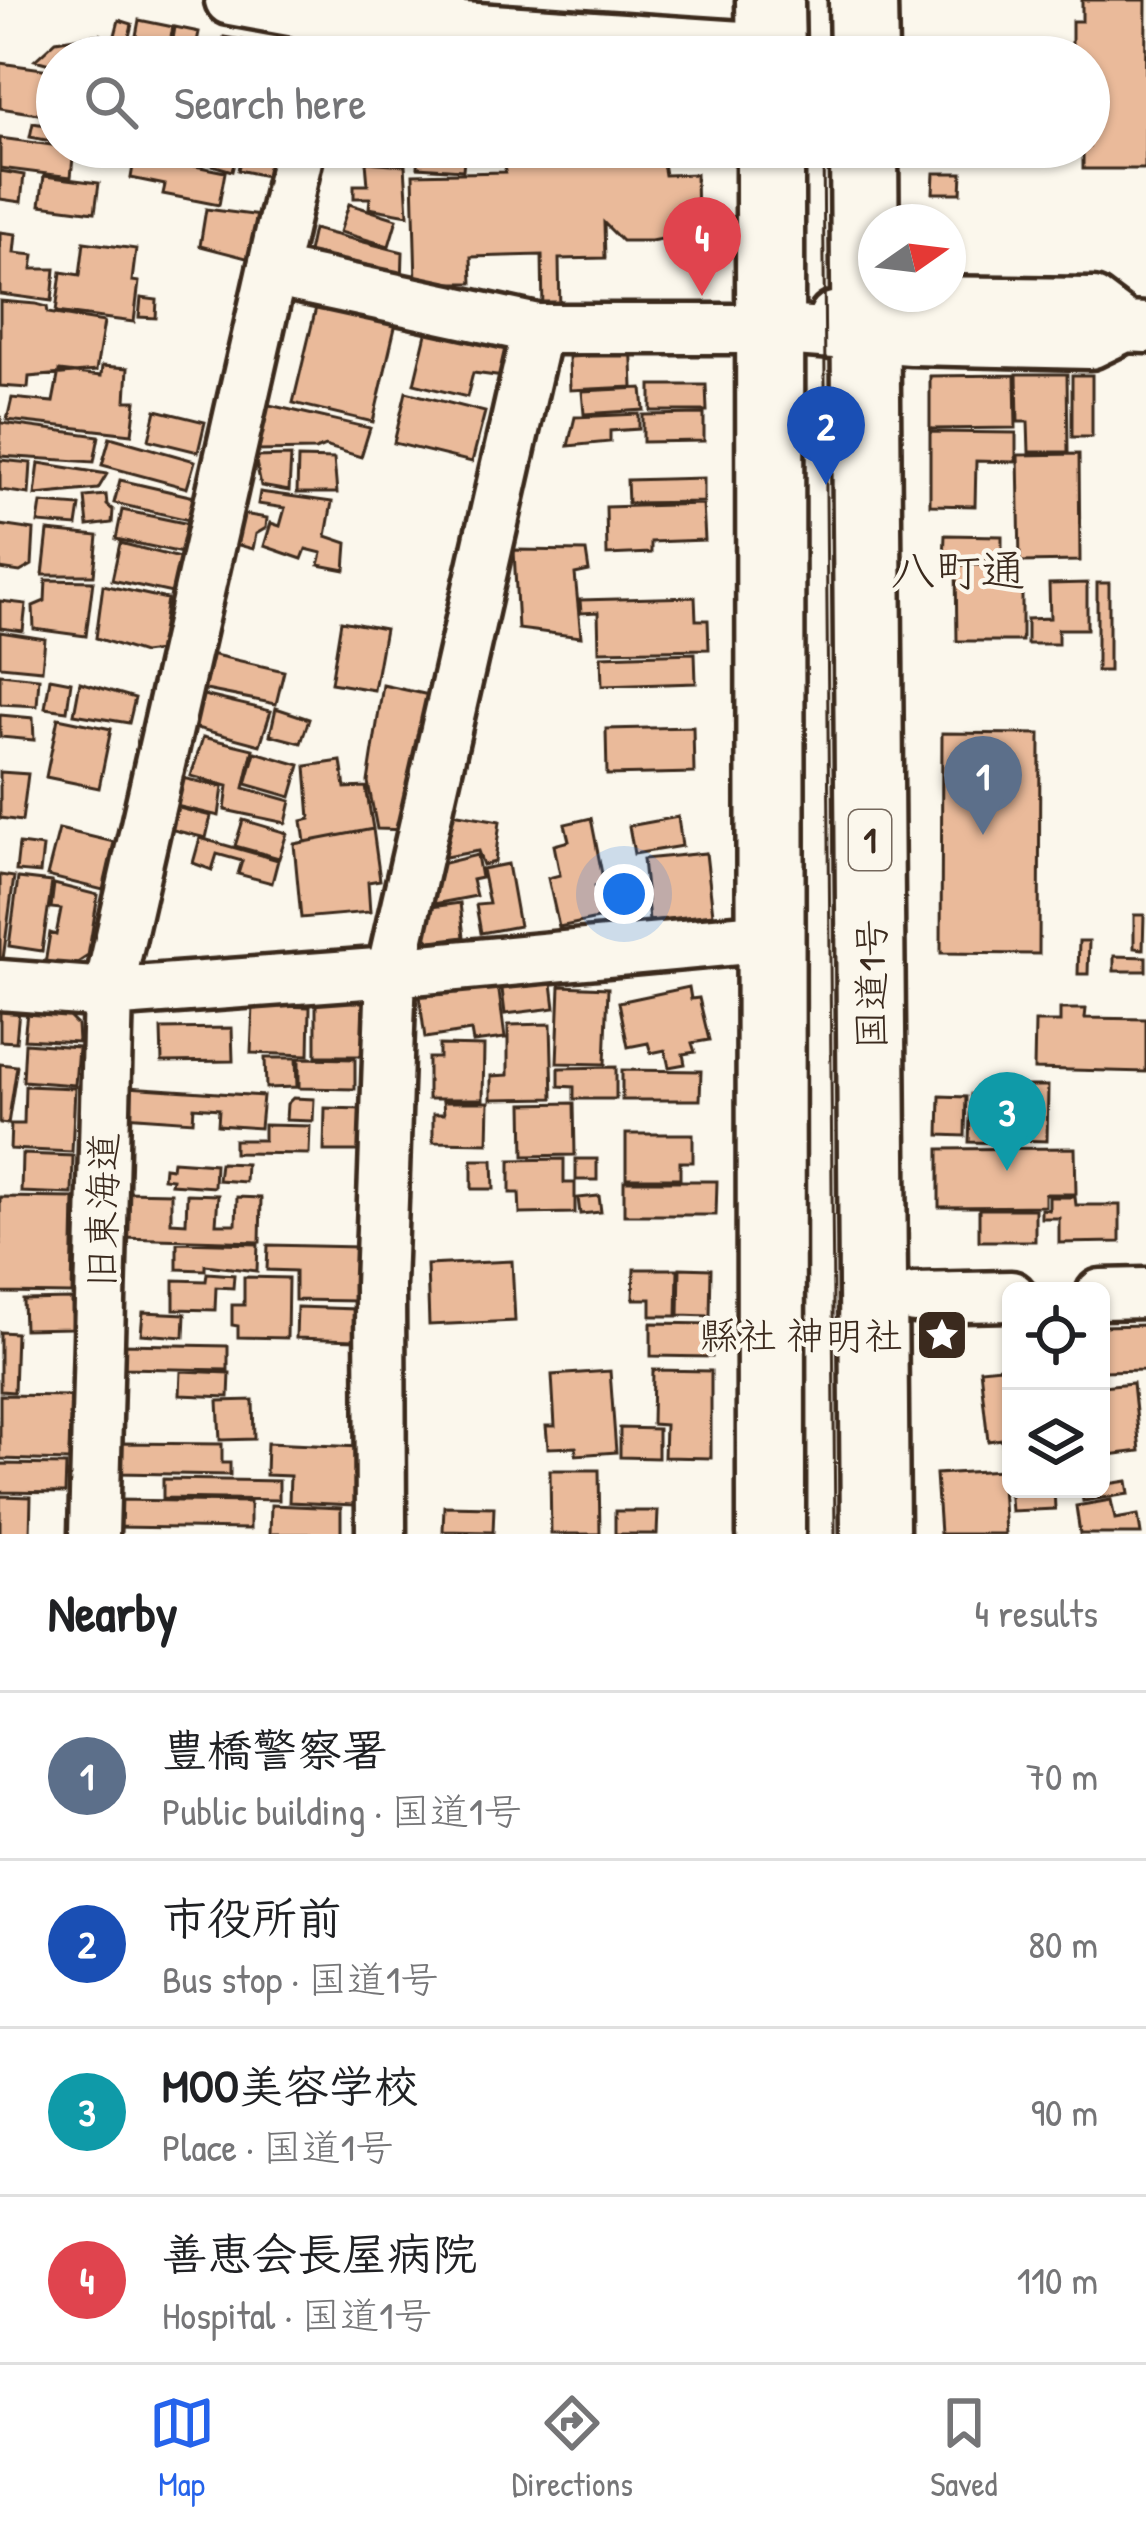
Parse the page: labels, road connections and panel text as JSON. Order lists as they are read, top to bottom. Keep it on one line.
{"streets":{"highway":["1","国道1号"],"street":["旧東海道"]},"districts":["八町通"],"places":{"place":["縣社 神明社"]},"north":"right","page":{"search":"Search here","pins":["4","2","1","3"],"heading":["Nearby","4 results"],"list":[{"mark":"1","name":"豊橋警察署","note":"Public building · 国道1号","value":"70 m"},{"mark":"2","name":"市役所前","note":"Bus stop · 国道1号","value":"80 m"},{"mark":"3","name":"MOO美容学校","note":"Place · 国道1号","value":"90 m"},{"mark":"4","name":"善恵会長屋病院","note":"Hospital · 国道1号","value":"110 m"}],"nav":["Map","Directions","Saved"]}}
